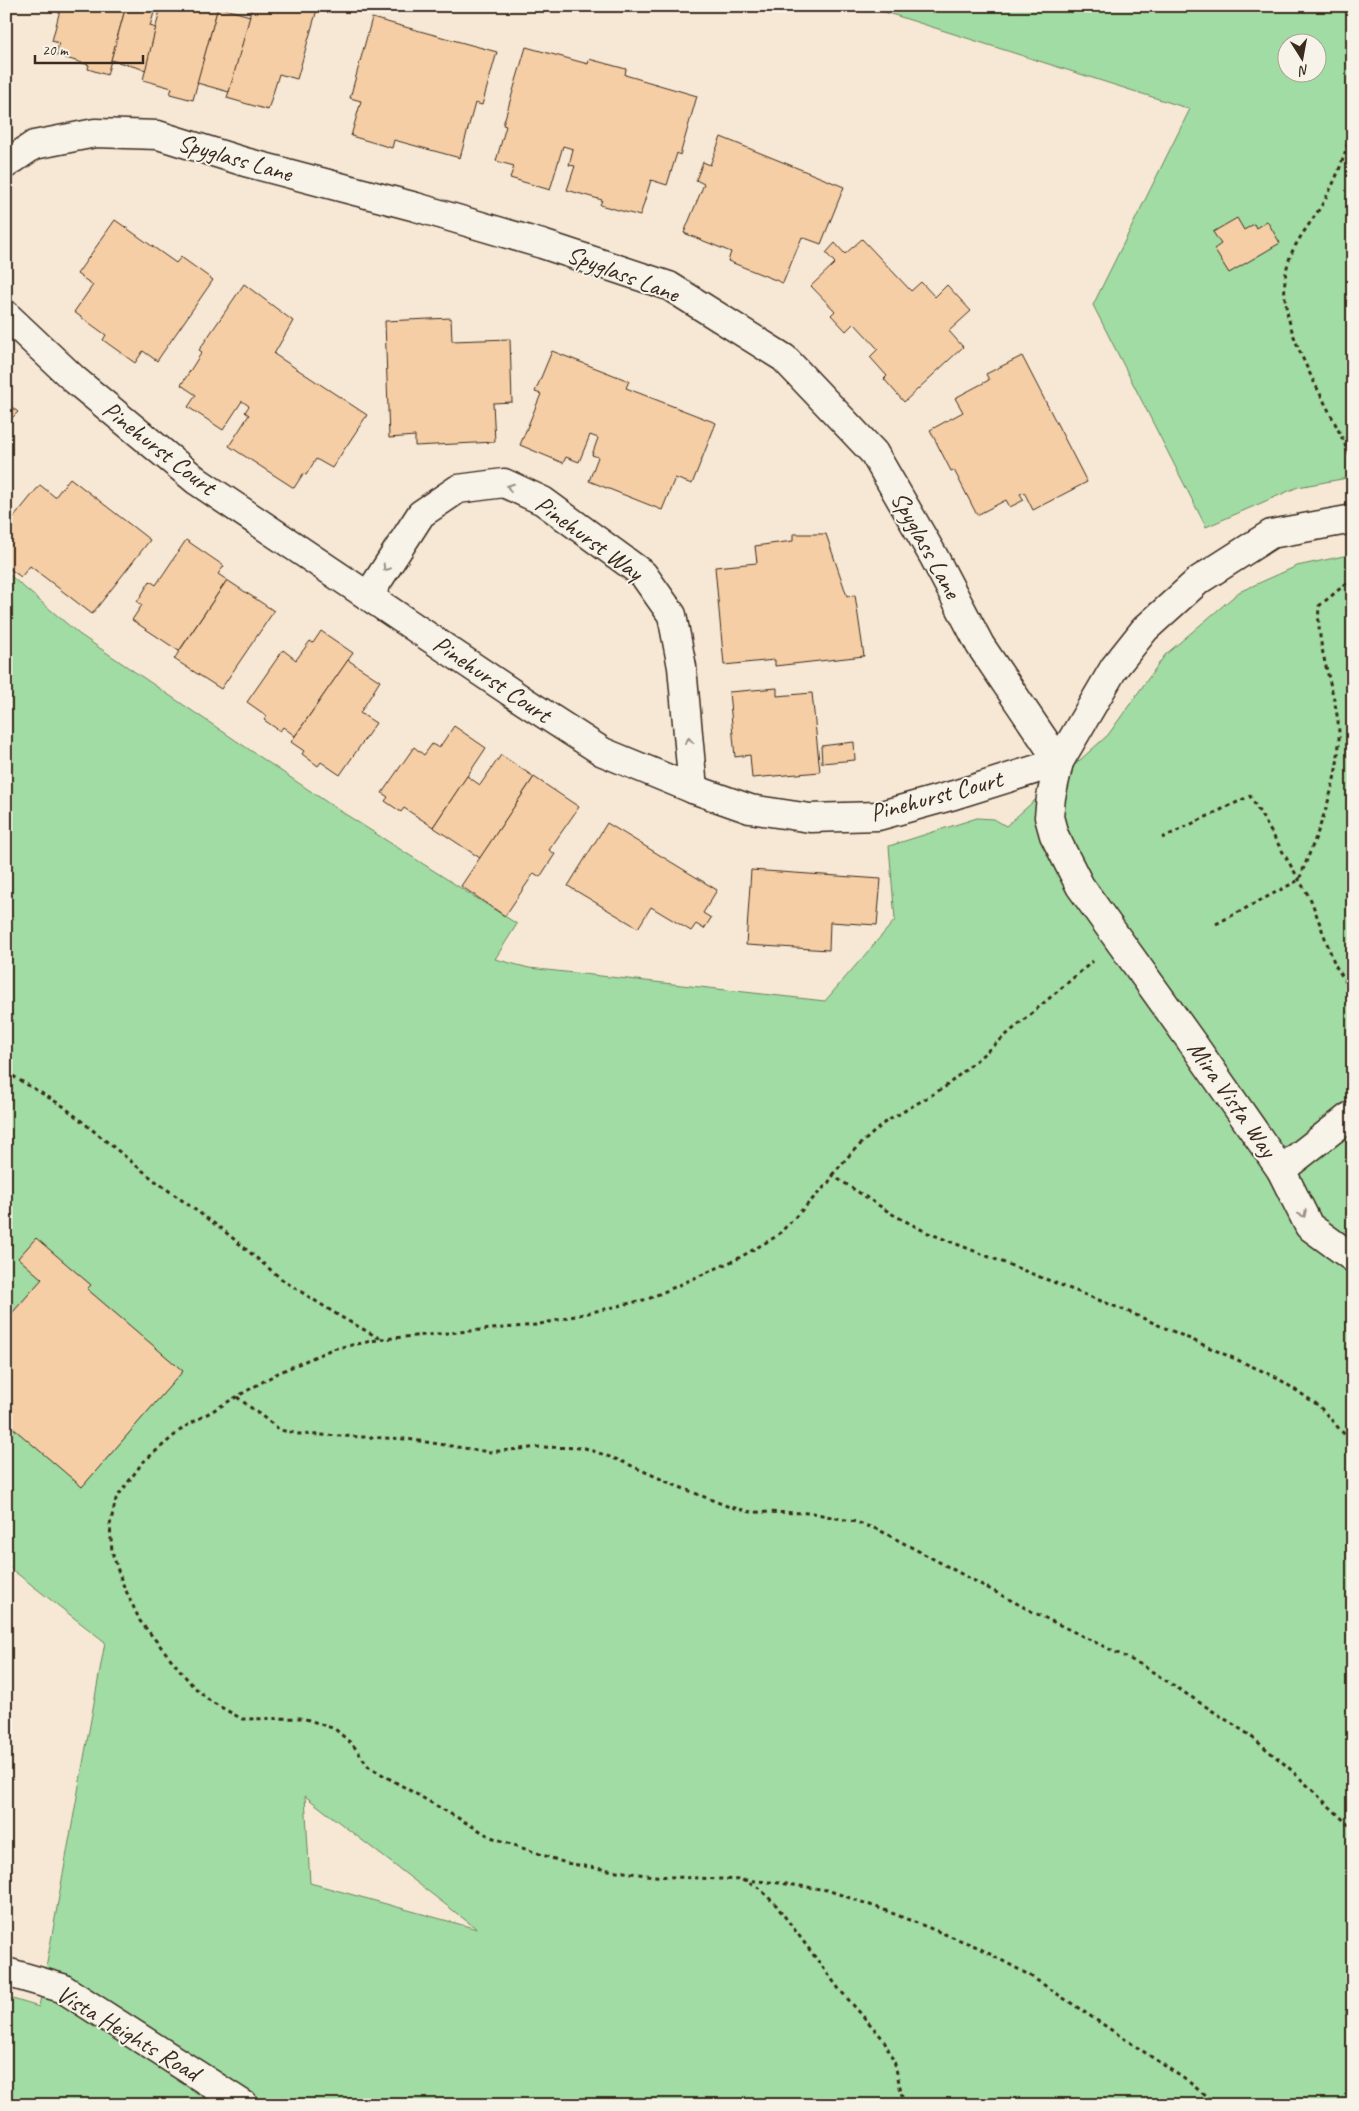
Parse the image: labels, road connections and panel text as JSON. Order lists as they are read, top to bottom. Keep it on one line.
{"streets":{"street":["Spyglass Lane","Pinehurst Court","Pinehurst Way","Mira Vista Way","Vista Heights Road"]},"crossings":[["Spyglass Lane","Pinehurst Court"],["Spyglass Lane","Mira Vista Way"],["Pinehurst Court","Pinehurst Way"],["Pinehurst Court","Mira Vista Way"]],"scale_bar":"20 m","north":"bottom"}
